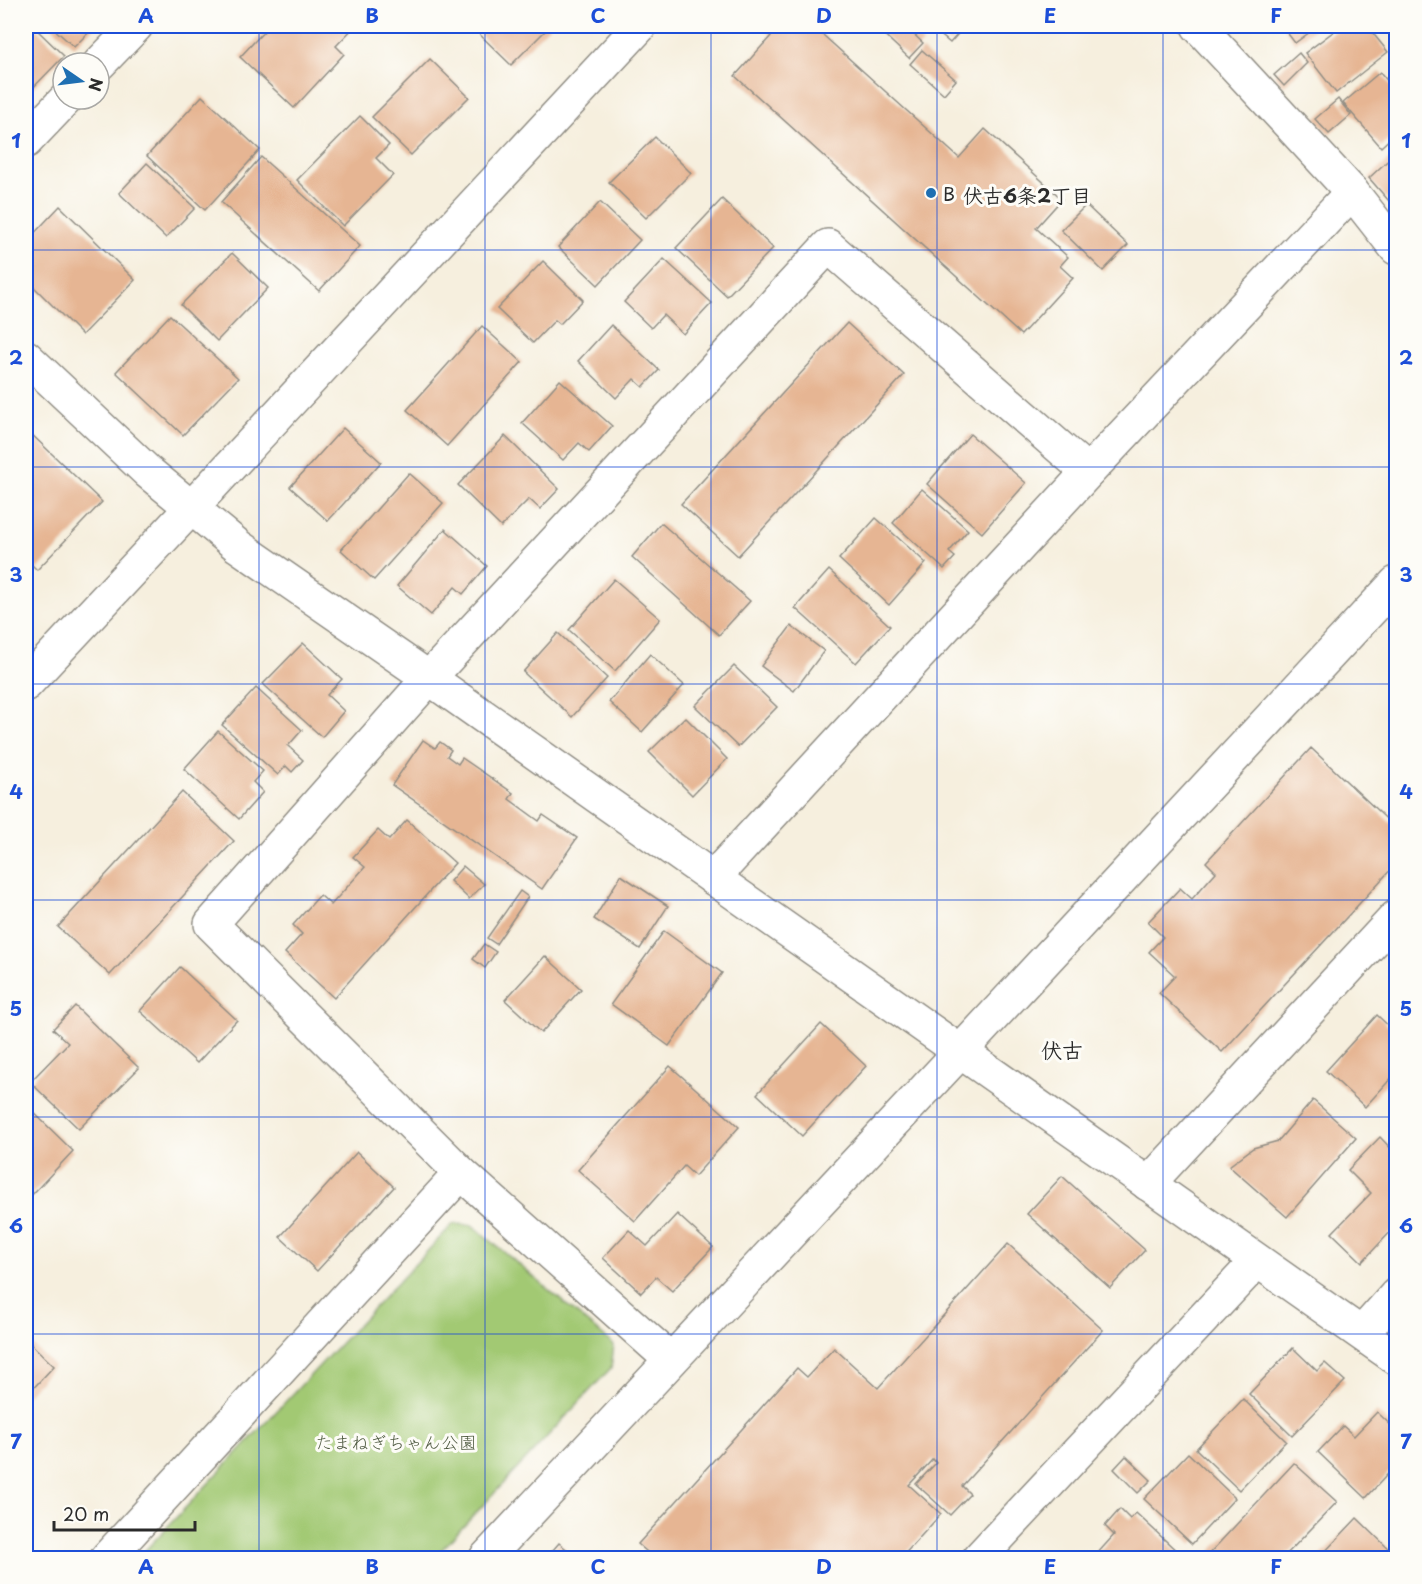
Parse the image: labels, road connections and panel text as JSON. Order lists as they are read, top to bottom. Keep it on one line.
{"districts":["伏古6条2丁目","伏古"],"parks":["たまねぎちゃん公園"],"places":["B"],"scale_bar":"20 m","north":"right","grid":{"columns":["A","B","C","D","E","F"],"rows":["1","2","3","4","5","6","7"]}}
